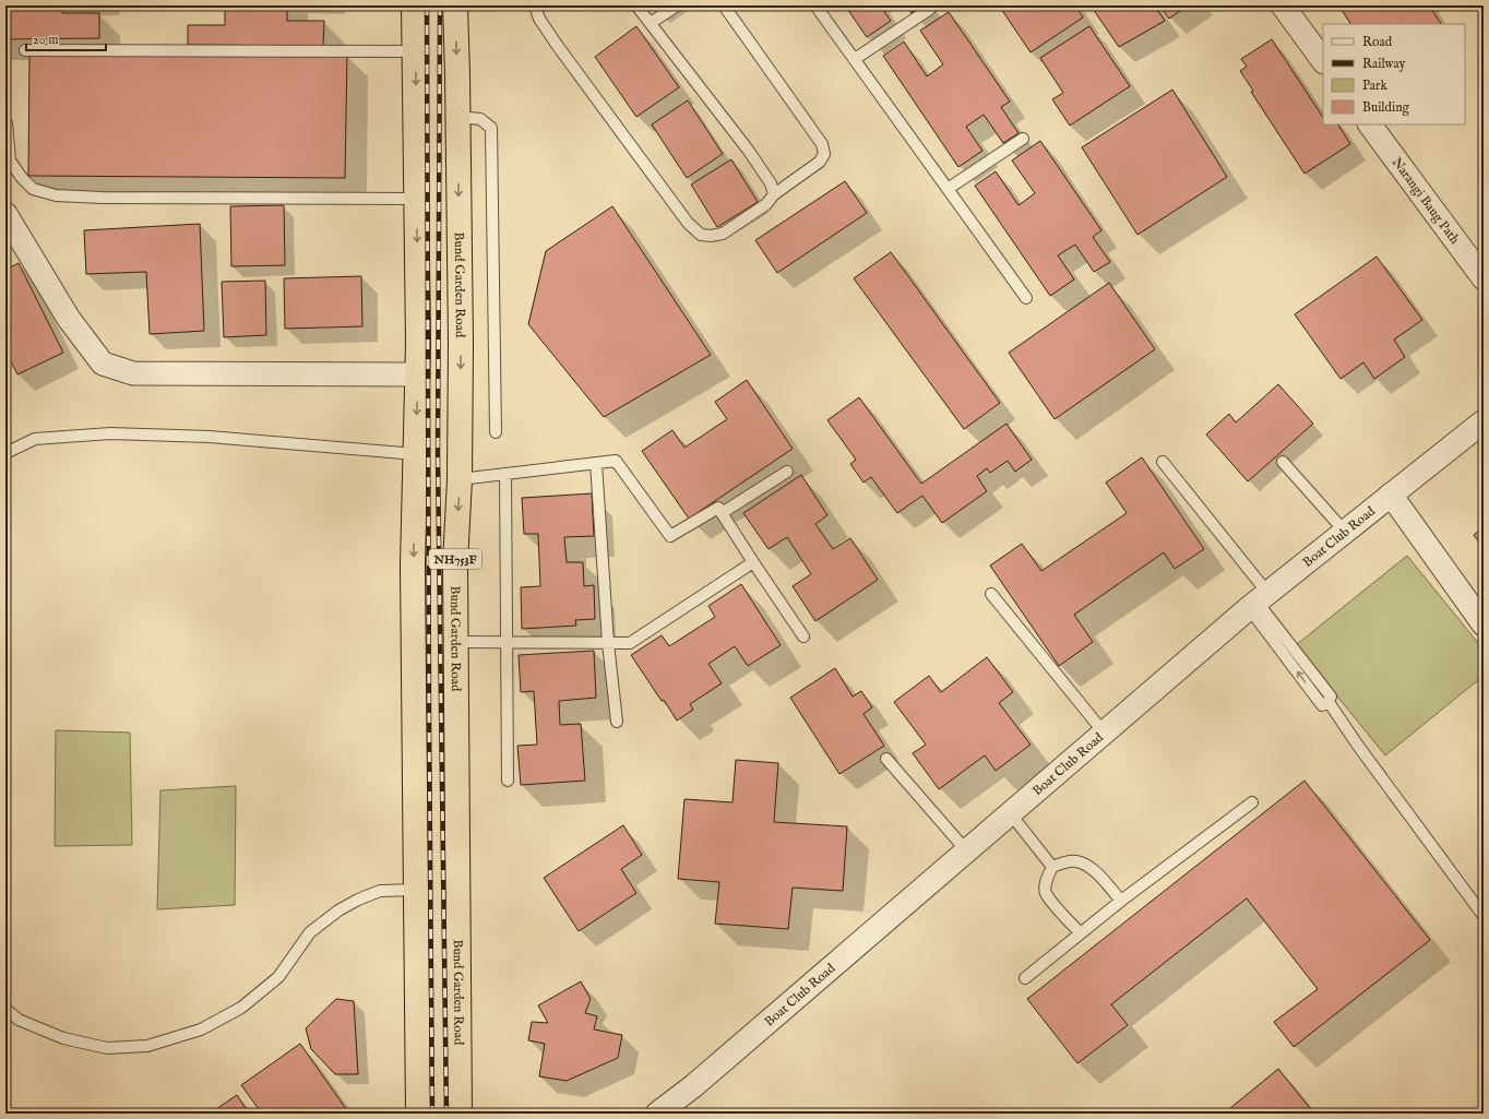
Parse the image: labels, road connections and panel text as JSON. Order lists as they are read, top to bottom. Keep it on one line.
{"streets":{"highway":["Bund Garden Road","NH753F"],"street":["Narangi Baug Path","Boat Club Road"]},"legend":["Road","Railway","Park","Building"],"scale_bar":"20 m"}
